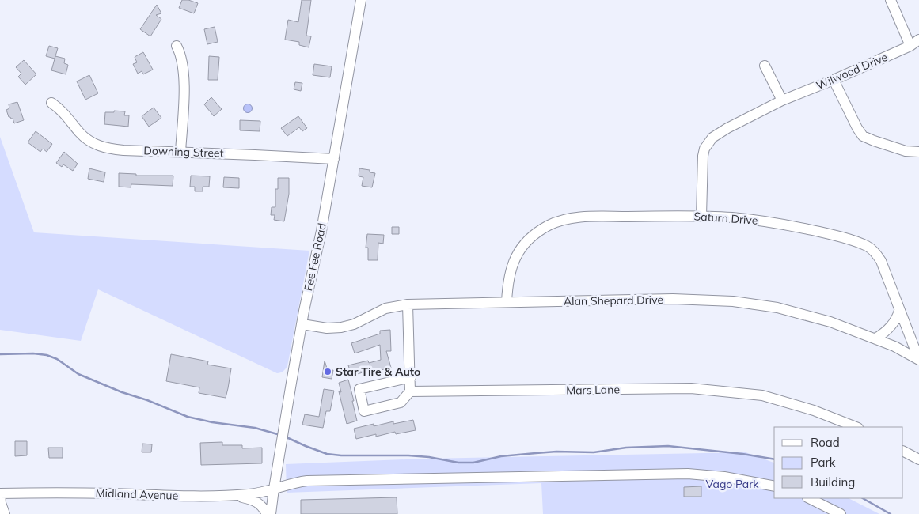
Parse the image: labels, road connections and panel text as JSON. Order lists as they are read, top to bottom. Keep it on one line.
{"streets":{"street":["Wilwood Drive","Downing Street","Saturn Drive","Fee Fee Road","Alan Shepard Drive","Mars Lane","Midland Avenue"]},"crossings":[["Wilwood Drive","Saturn Drive"],["Downing Street","Fee Fee Road"],["Saturn Drive","Alan Shepard Drive"],["Fee Fee Road","Alan Shepard Drive"],["Fee Fee Road","Midland Avenue"]],"parks":["Vago Park"],"places":["Star Tire & Auto"],"legend":["Road","Park","Building"]}
